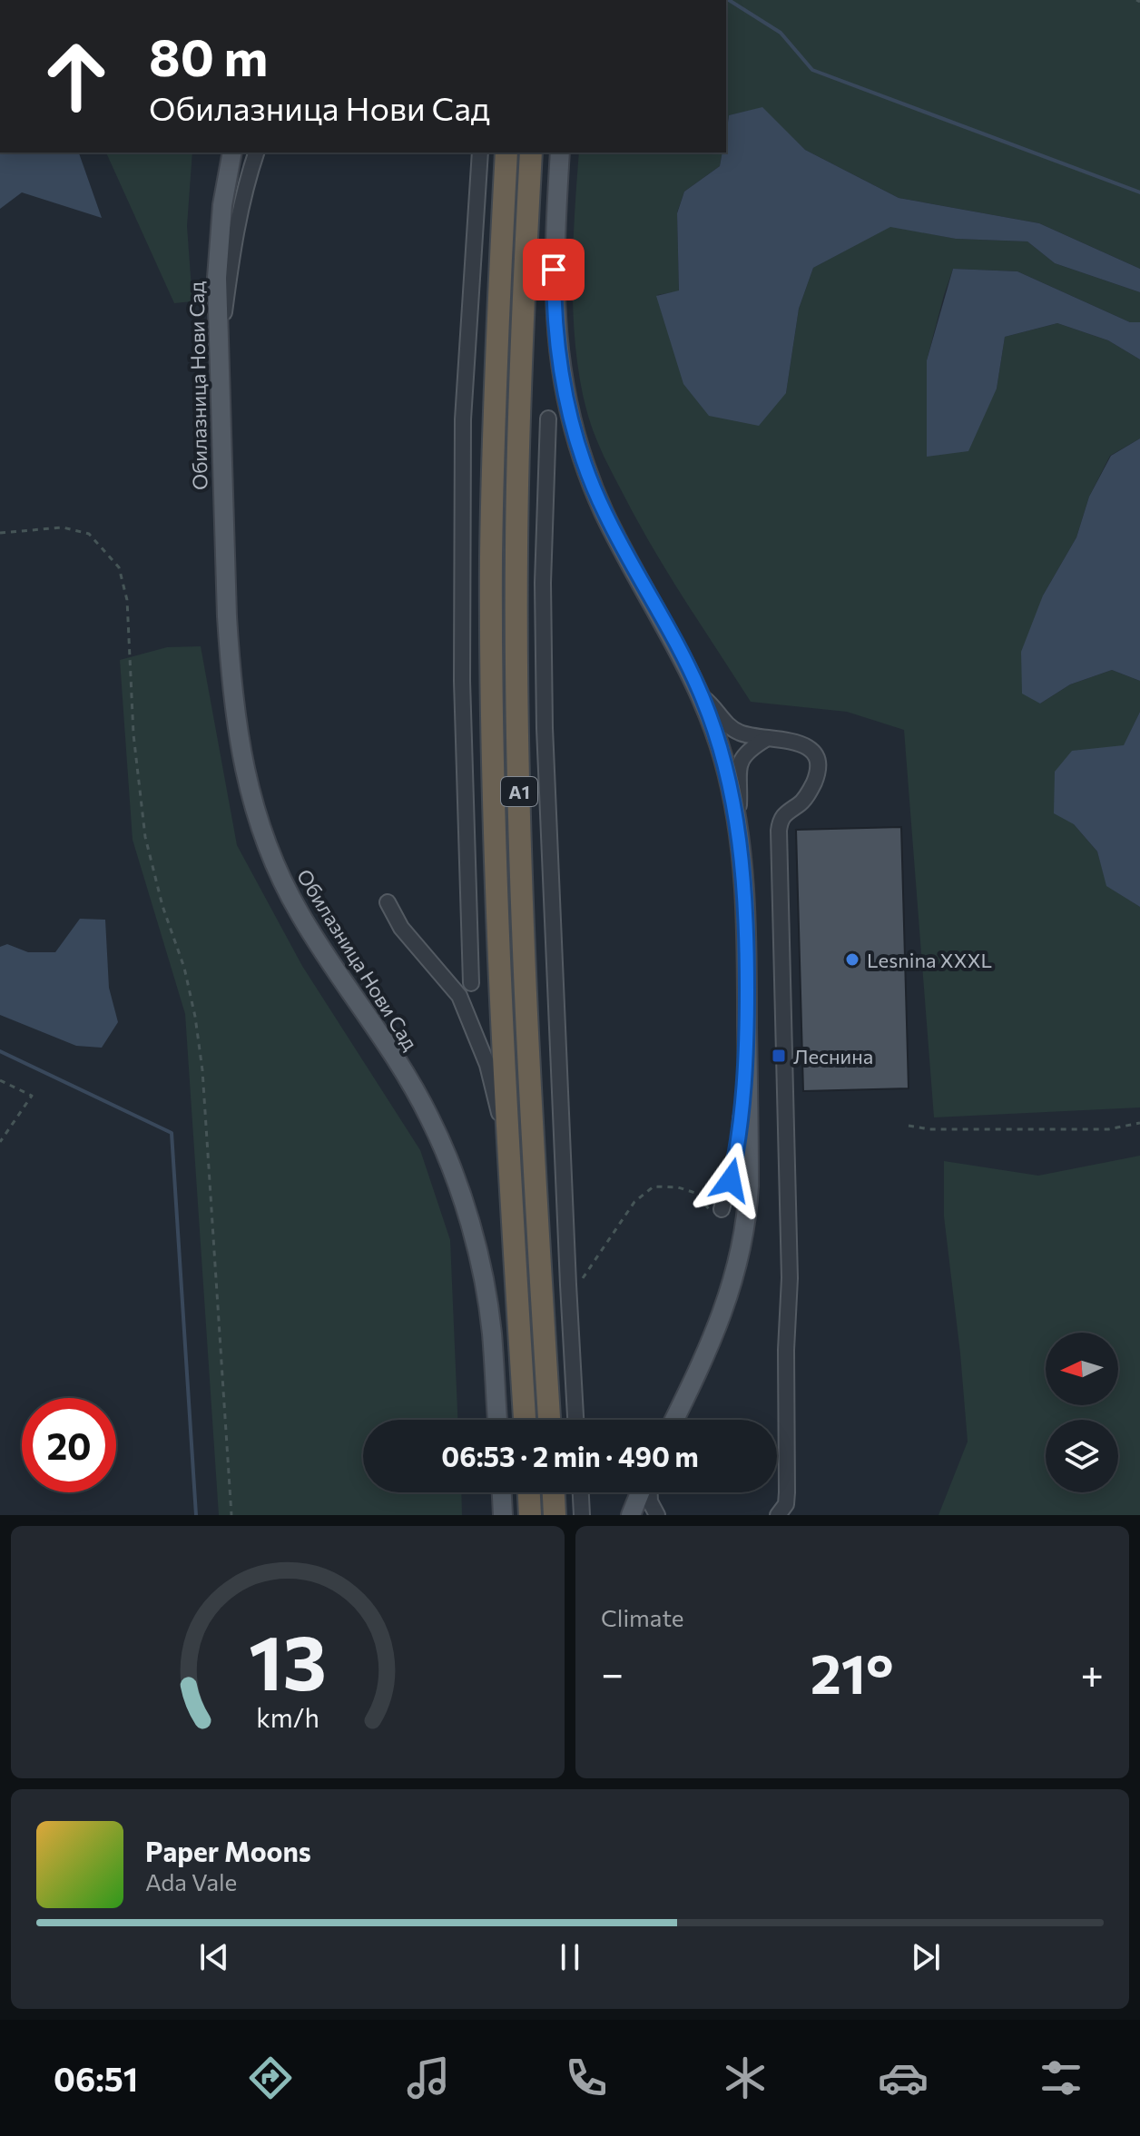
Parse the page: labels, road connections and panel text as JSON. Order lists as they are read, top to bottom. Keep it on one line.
{"streets":{"highway":["A1"],"main road":["Обилазница Нови Сад"]},"places":{"other":["Lesnina XXXL"],"transit":["Леснина"]},"north":"left","page":{"turn":["80 m","Обилазница Нови Сад"],"limit":"20","trip":"06:53 · 2 min · 490 m","tile":"Climate","heat":["−","21°","+"],"song":["Paper Moons","Ada Vale"],"tabs":"06:51","gauge":["13","km/h"]}}
